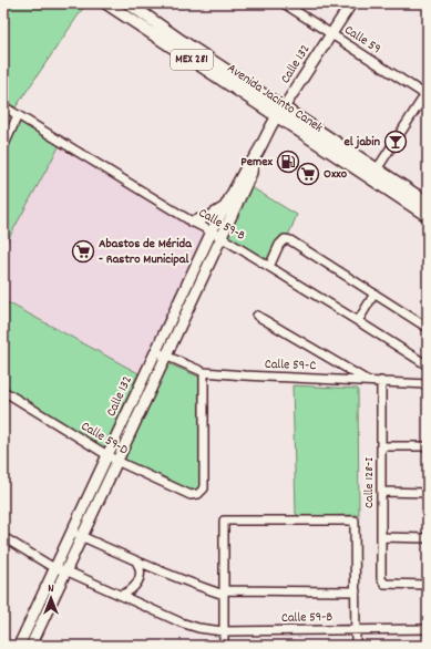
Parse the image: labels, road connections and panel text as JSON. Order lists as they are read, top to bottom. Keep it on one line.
{"streets":{"main road":["MEX 281","Avenida Jacinto Canek"],"street":["Calle 59","Calle 132","Calle 59-B","Calle 59-C","Calle 59-D","Calle 128-I"]},"crossings":[["Calle 59","Calle 132"],["Calle 132","Avenida Jacinto Canek"],["Calle 132","Calle 59-B"],["Calle 132","Calle 59-C"],["Calle 132","Calle 59-D"],["Calle 59-C","Calle 59-D"],["Calle 59-C","Calle 128-I"]],"places":{"bar":["el jabin"],"fuel station":["Pemex"],"supermarket":["Oxxo","Abastos de Mérida - Rastro Municipal"]},"north":"top"}
